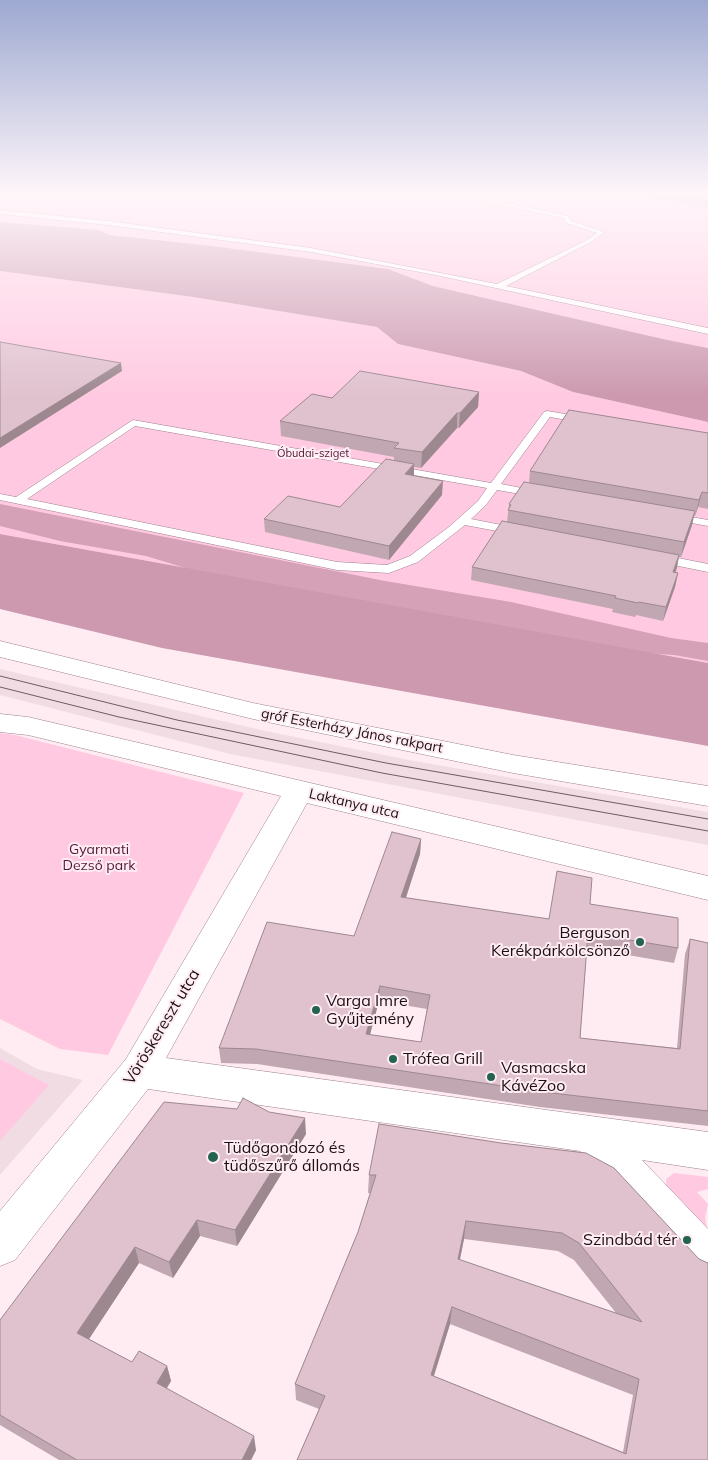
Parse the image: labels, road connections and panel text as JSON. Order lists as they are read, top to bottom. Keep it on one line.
{"streets":{"street":["gróf Esterházy János rakpart","Laktanya utca","Vöröskereszt utca"]},"crossings":[["Laktanya utca","Vöröskereszt utca"]],"parks":["Óbudai-sziget","Gyarmati Dezső park"],"places":["Berguson Kerékpárkölcsönző","Varga Imre Gyűjtemény","Trófea Grill","Vasmacska KávéZoo","Tüdőgondozó és tüdőszűrő állomás","Szindbád tér"]}
